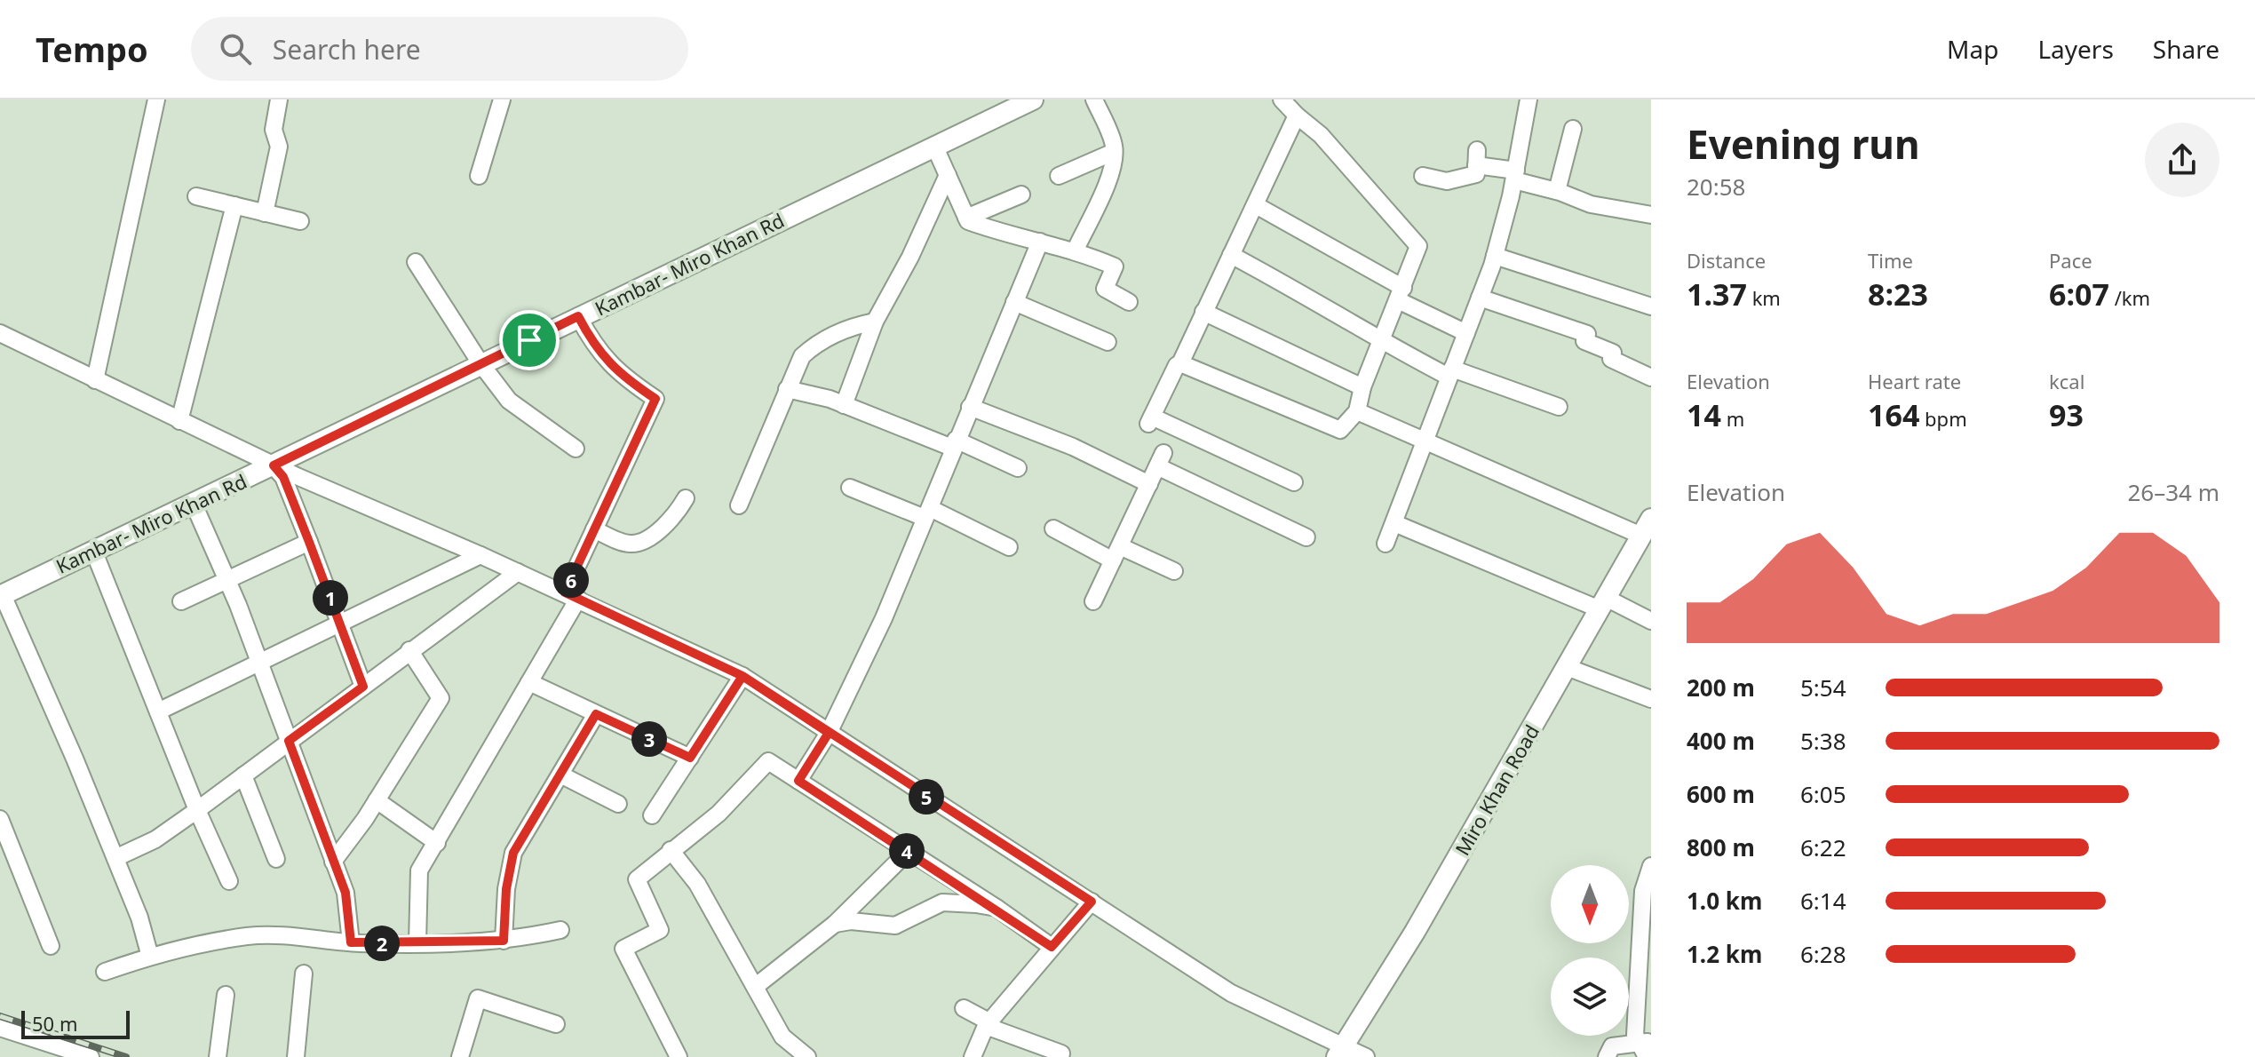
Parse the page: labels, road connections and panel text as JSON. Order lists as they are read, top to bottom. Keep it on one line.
{"streets":{"main road":["Kambar- Miro Khan Rd","Miro Khan Road"]},"scale_bar":"50 m","north":"bottom","page":{"header":"Tempo","search":"Search here","nav":["Map","Layers","Share"],"heading":["Evening run","20:58"],"stats":[["Distance","1.37 km"],["Time","8:23"],["Pace","6:07 /km"],["Elevation","14 m"],["Heart rate","164 bpm"],["kcal","93"]],"chart":["Elevation","26–34 m"],"pins":["6","1","3","5","4","2"],"list":[{"name":"200 m","note":"5:54"},{"name":"400 m","note":"5:38"},{"name":"600 m","note":"6:05"},{"name":"800 m","note":"6:22"},{"name":"1.0 km","note":"6:14"},{"name":"1.2 km","note":"6:28"}],"scale":"50 m"}}
